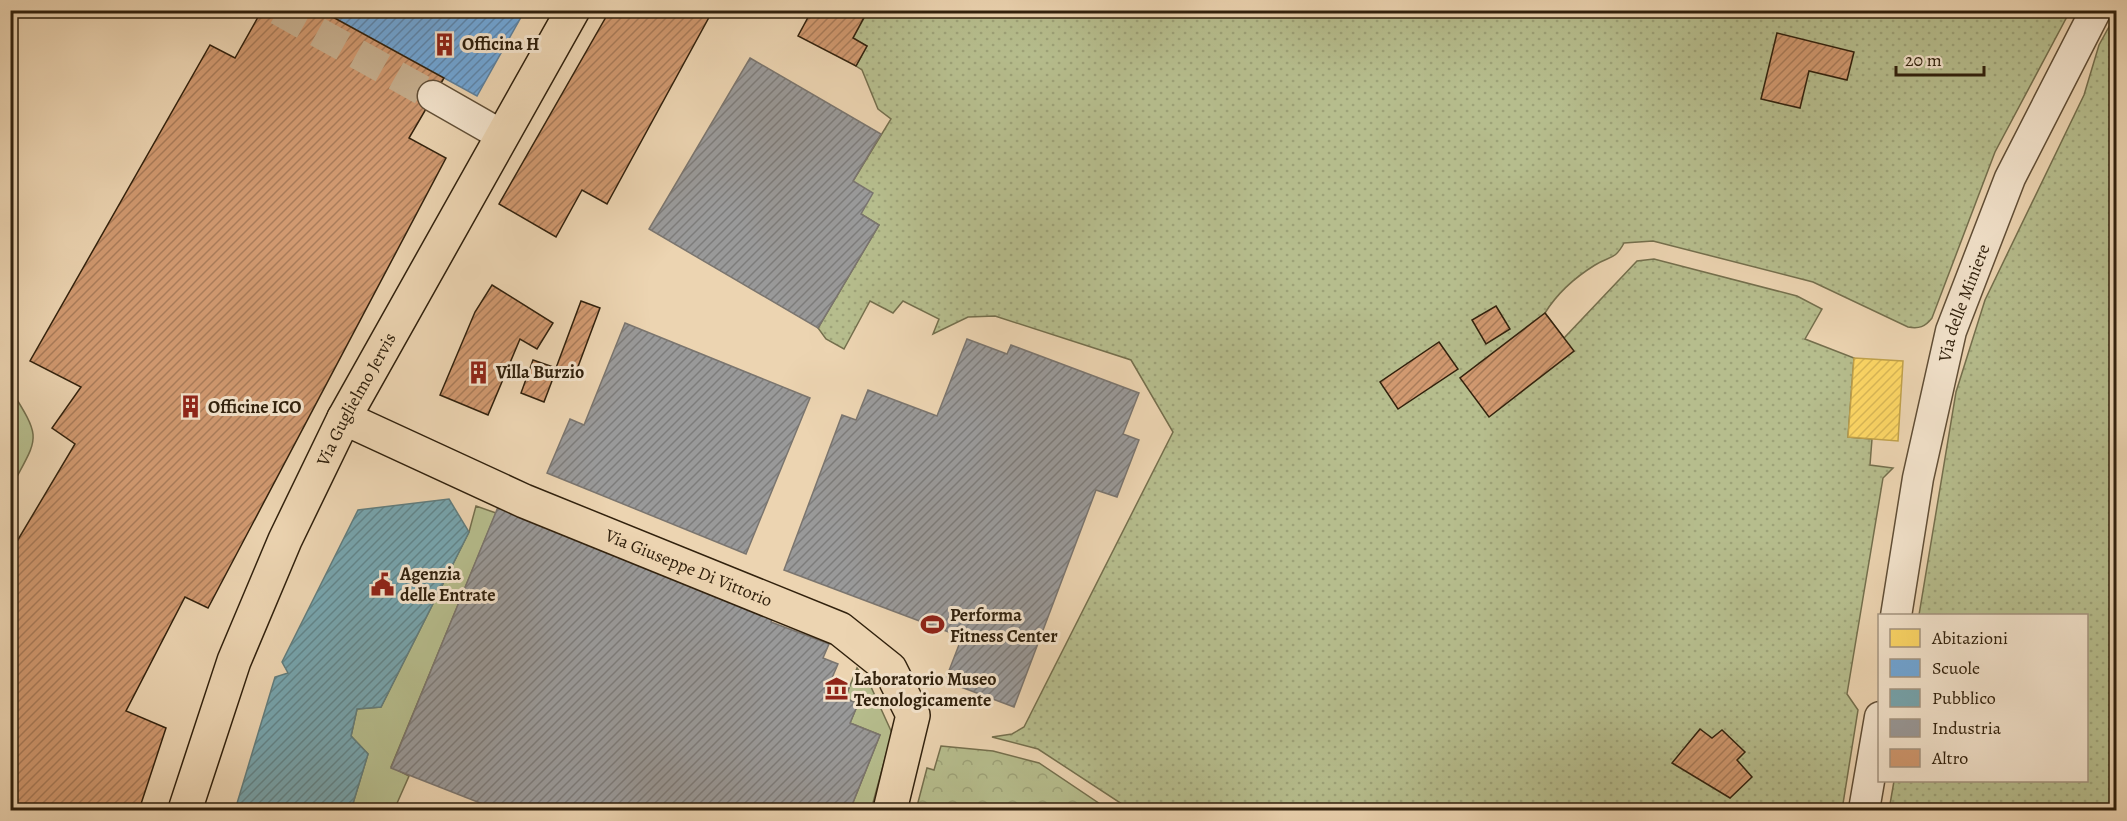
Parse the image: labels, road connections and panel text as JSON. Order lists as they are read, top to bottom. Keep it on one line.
{"streets":{"main road":["Via Guglielmo Jervis","Via Giuseppe Di Vittorio"],"street":["Via delle Miniere"]},"crossings":[["Via Guglielmo Jervis","Via Giuseppe Di Vittorio"]],"places":{"building":["Officina H","Villa Burzio","Officine ICO"],"public building":["Agenzia delle Entrate"],"sports":["Performa Fitness Center"],"museum":["Laboratorio Museo Tecnologicamente"]},"legend":["Abitazioni","Scuole","Pubblico","Industria","Altro"],"scale_bar":"20 m"}
